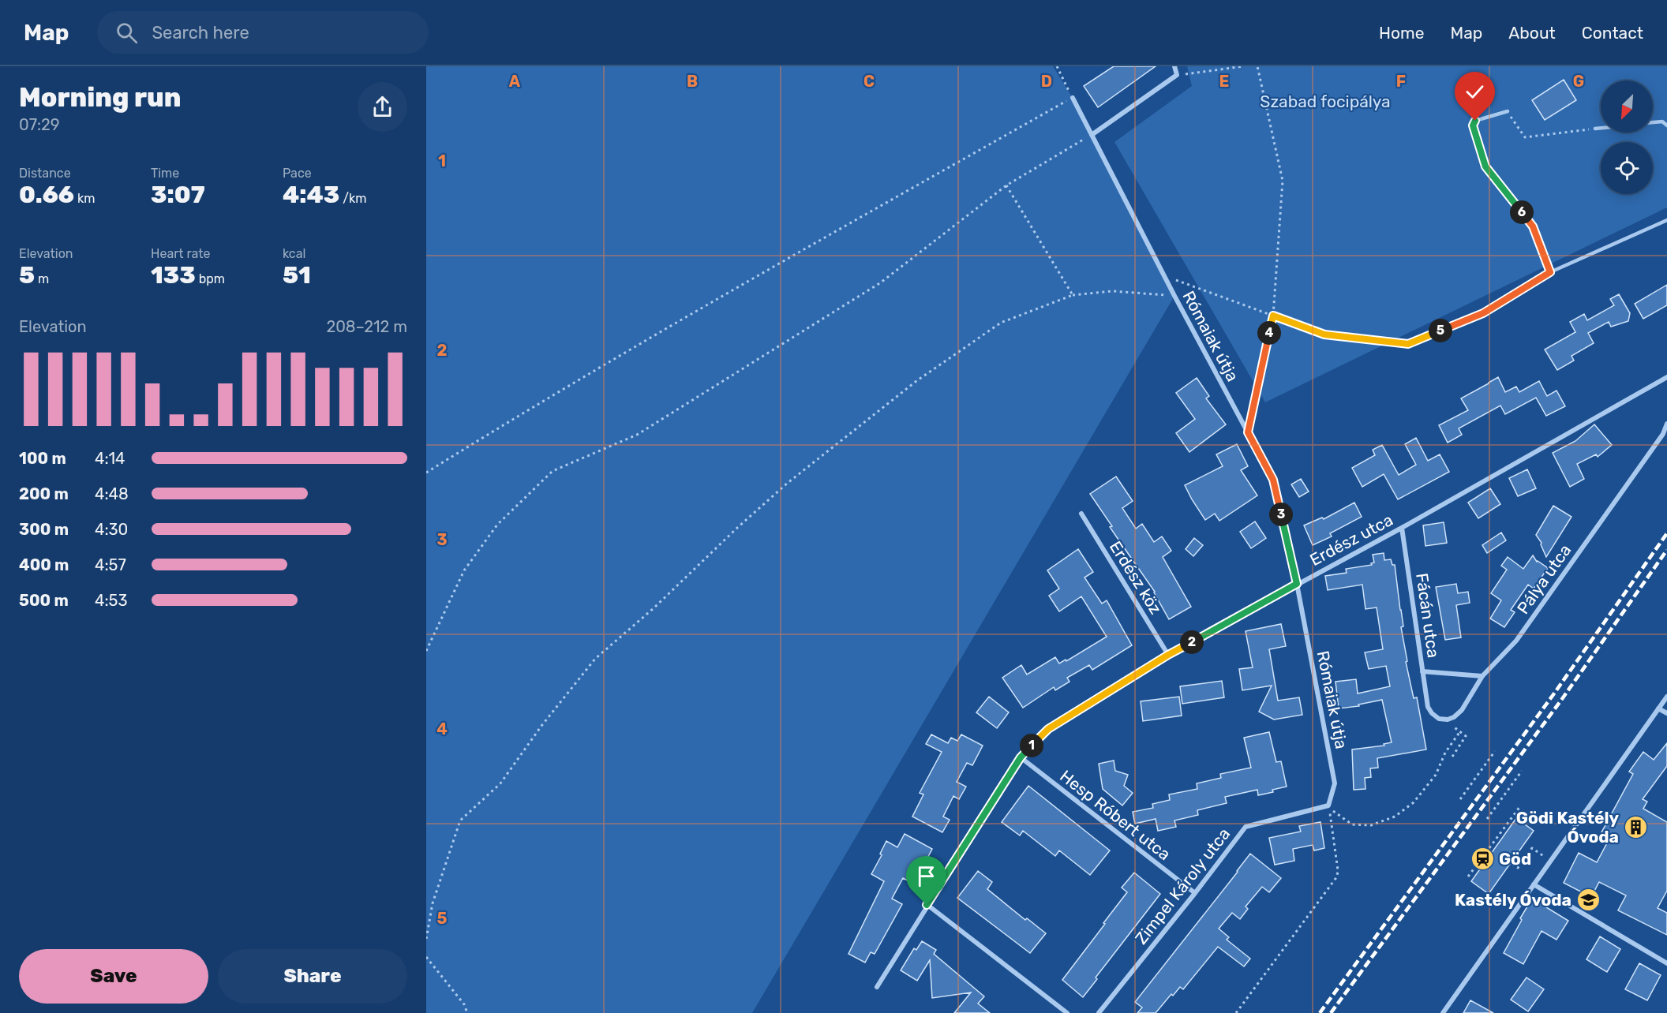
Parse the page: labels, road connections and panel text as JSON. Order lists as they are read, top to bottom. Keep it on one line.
{"streets":{"street":["Rómaiak útja","Erdész utca","Erdész köz","Pálya utca","Fácán utca","Hesp Róbert utca","Zimpel Károly utca"]},"crossings":[["Rómaiak útja","Erdész utca"],["Rómaiak útja","Zimpel Károly utca"],["Erdész utca","Erdész köz"],["Erdész utca","Fácán utca"],["Erdész utca","Hesp Róbert utca"],["Pálya utca","Fácán utca"],["Hesp Róbert utca","Zimpel Károly utca"]],"parks":["Szabad focipálya"],"places":{"building":["Gödi Kastély Óvoda"],"station":["Göd"],"school or university":["Kastély Óvoda"]},"north":"bottom left","page":{"header":"Map","search":"Search here","nav":["Home","Map","About","Contact"],"heading":["Morning run","07:29"],"stats":[["Distance","0.66 km"],["Time","3:07"],["Pace","4:43 /km"],["Elevation","5 m"],["Heart rate","133 bpm"],["kcal","51"]],"pins":["6","5","4","3","2","1"],"chart":["Elevation","208–212 m"],"list":[{"name":"100 m","note":"4:14"},{"name":"200 m","note":"4:48"},{"name":"300 m","note":"4:30"},{"name":"400 m","note":"4:57"},{"name":"500 m","note":"4:53"}],"buttons":["Save","Share"]},"grid":{"columns":["A","B","C","D","E","F","G"],"rows":["1","2","3","4","5"]}}
